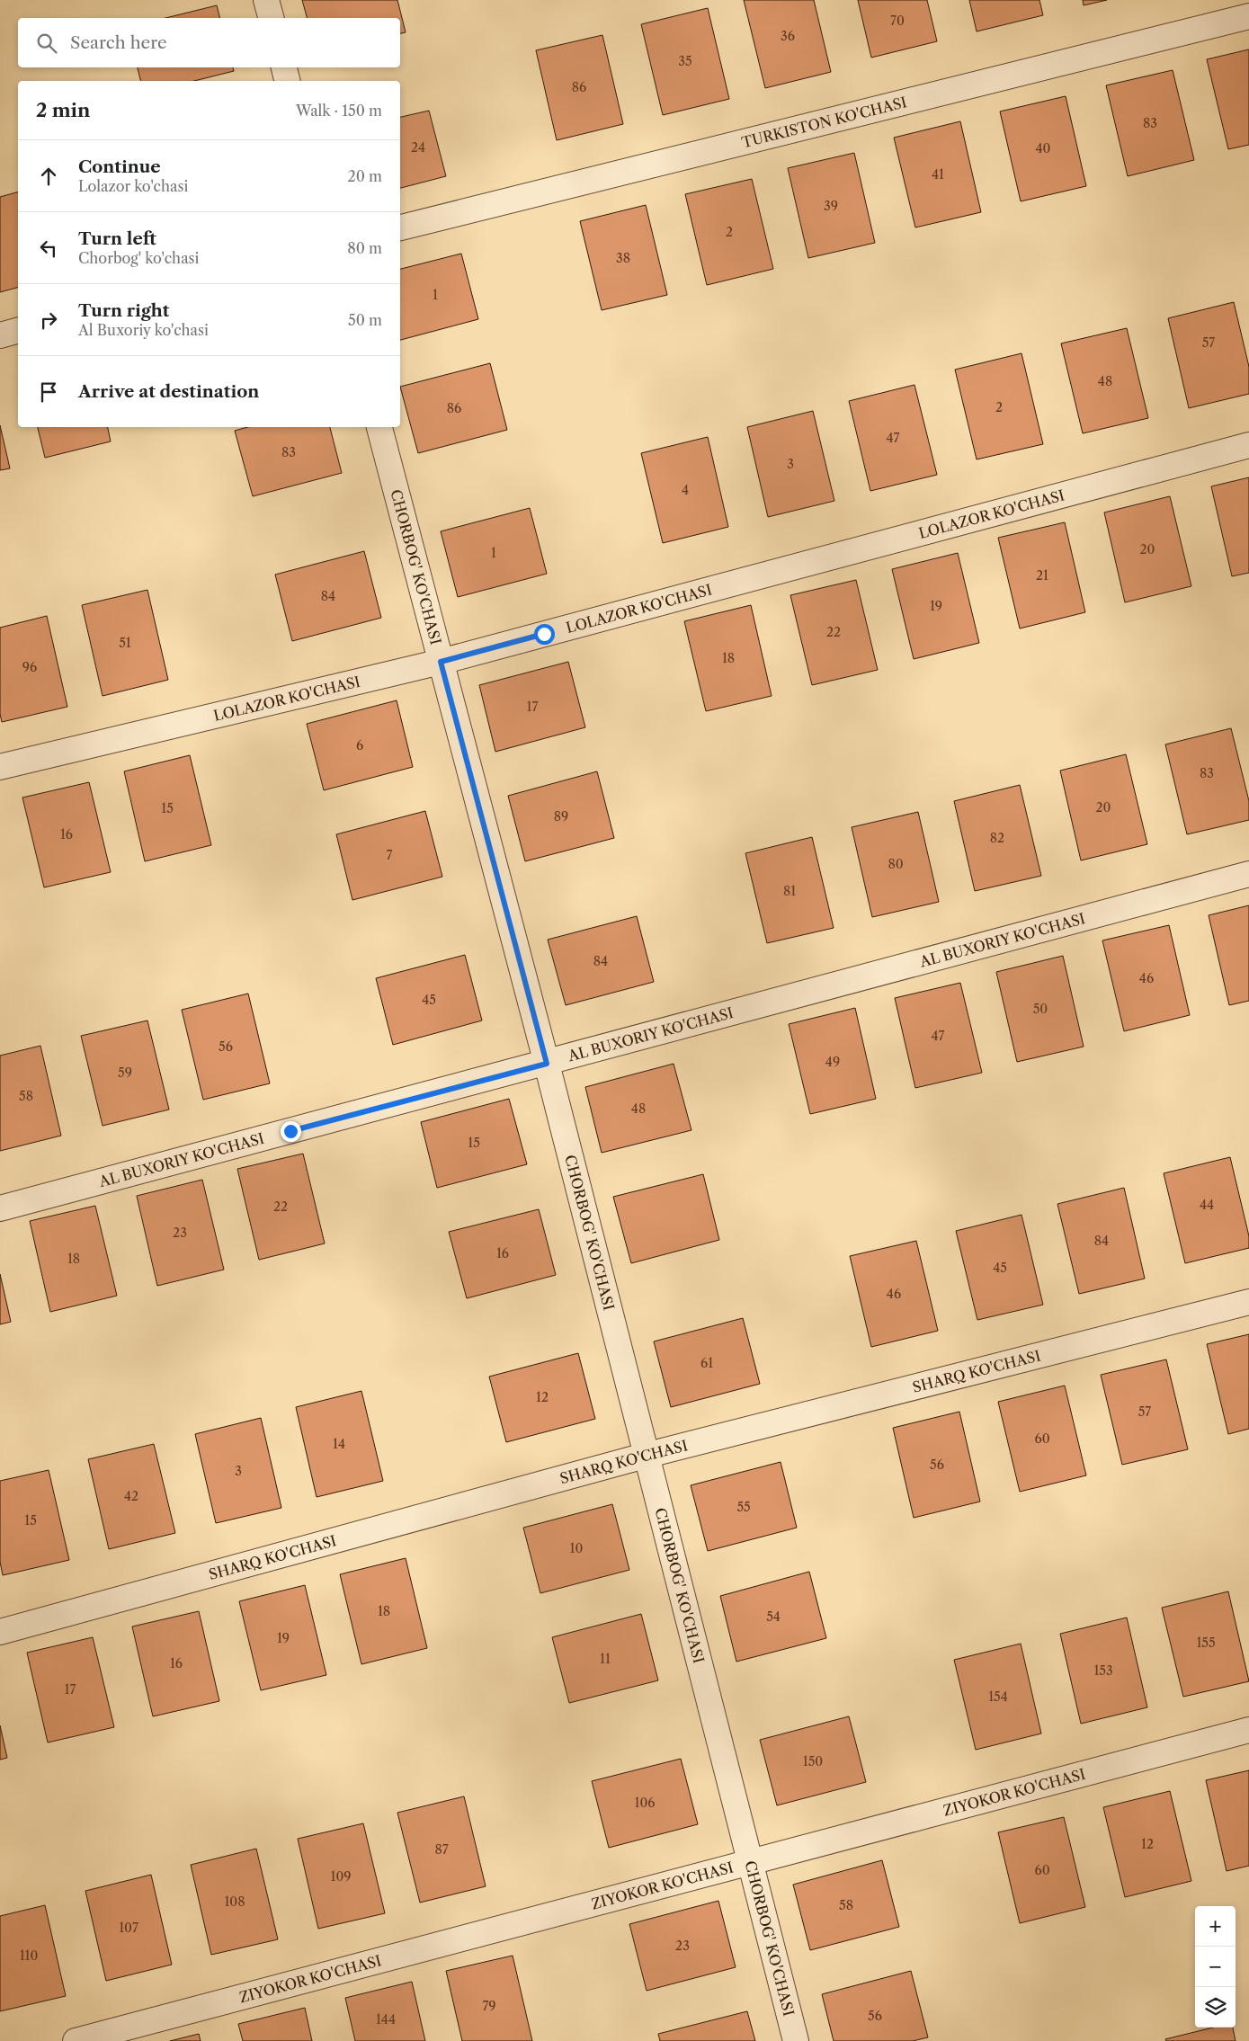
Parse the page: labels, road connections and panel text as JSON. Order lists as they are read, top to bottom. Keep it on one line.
{"streets":{"street":["TURKISTON KO'CHASI","LOLAZOR KO'CHASI","CHORBOG' KO'CHASI","AL BUXORIY KO'CHASI","SHARQ KO'CHASI","ZIYOKOR KO'CHASI"]},"crossings":[["LOLAZOR KO'CHASI","CHORBOG' KO'CHASI"],["CHORBOG' KO'CHASI","AL BUXORIY KO'CHASI"],["CHORBOG' KO'CHASI","SHARQ KO'CHASI"],["CHORBOG' KO'CHASI","ZIYOKOR KO'CHASI"]],"house_numbers":["70","36","35","86","83","24","40","41","39","2","38","1","57","48","2","86","47","83","3","4","20","1","21","84","19","22","51","18","96","17","6","83","20","15","89","16","82","7","80","81","84","46","45","50","47","56","49","59","58","48","15","44","22","23","84","16","18","45","46","61","12","57","60","14","56","3","42","55","15","10","18","54","19","155","11","16","153","17","154","150","106","12","87","60","109","108","58","107","23","110","79","56","144"],"page":{"search":"Search here","heading":["2 min","Walk · 150 m"],"list":[["Continue","Lolazor ko'chasi","20 m"],["Turn left","Chorbog' ko'chasi","80 m"],["Turn right","Al Buxoriy ko'chasi","50 m"],"Arrive at destination"],"map_buttons":["+","−"]}}
